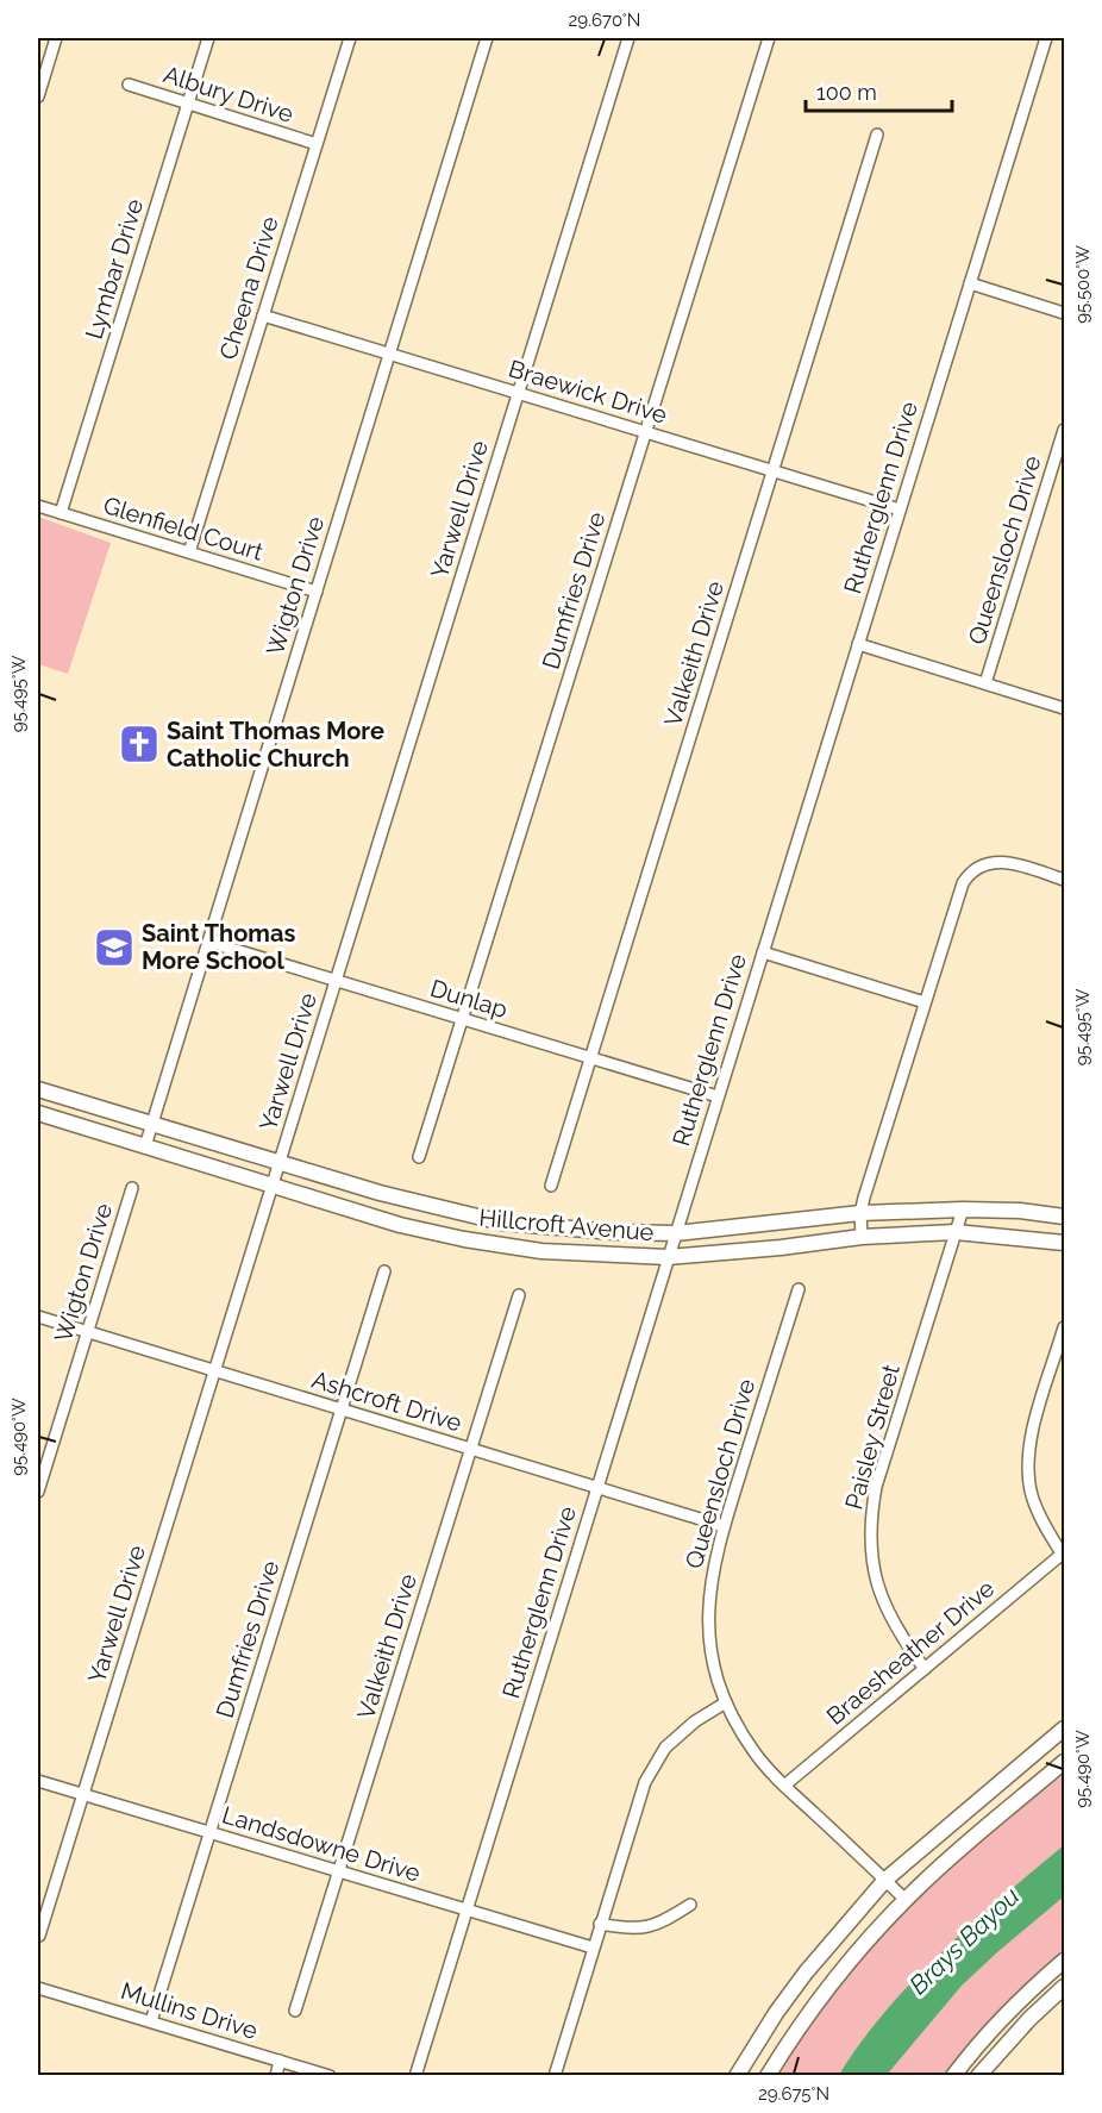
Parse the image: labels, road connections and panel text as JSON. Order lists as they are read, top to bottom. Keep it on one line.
{"streets":{"main road":["Hillcroft Avenue"],"street":["Albury Drive","Lymbar Drive","Cheena Drive","Braewick Drive","Rutherglenn Drive","Yarwell Drive","Glenfield Court","Queensloch Drive","Wigton Drive","Dumfries Drive","Valkeith Drive","Dunlap","Ashcroft Drive","Paisley Street","Braesheather Drive","Landsdowne Drive","Mullins Drive"]},"crossings":[["Albury Drive","Lymbar Drive"],["Albury Drive","Cheena Drive"],["Lymbar Drive","Glenfield Court"],["Cheena Drive","Braewick Drive"],["Cheena Drive","Glenfield Court"],["Braewick Drive","Rutherglenn Drive"],["Braewick Drive","Yarwell Drive"],["Braewick Drive","Wigton Drive"],["Braewick Drive","Dumfries Drive"],["Braewick Drive","Valkeith Drive"],["Rutherglenn Drive","Dunlap"],["Rutherglenn Drive","Hillcroft Avenue"],["Rutherglenn Drive","Ashcroft Drive"],["Rutherglenn Drive","Landsdowne Drive"],["Yarwell Drive","Dunlap"],["Yarwell Drive","Hillcroft Avenue"],["Yarwell Drive","Ashcroft Drive"],["Yarwell Drive","Landsdowne Drive"],["Glenfield Court","Wigton Drive"],["Queensloch Drive","Ashcroft Drive"],["Queensloch Drive","Braesheather Drive"],["Wigton Drive","Dunlap"],["Wigton Drive","Hillcroft Avenue"],["Wigton Drive","Ashcroft Drive"],["Dumfries Drive","Dunlap"],["Dumfries Drive","Ashcroft Drive"],["Dumfries Drive","Landsdowne Drive"],["Dumfries Drive","Mullins Drive"],["Valkeith Drive","Dunlap"],["Valkeith Drive","Ashcroft Drive"],["Valkeith Drive","Landsdowne Drive"],["Hillcroft Avenue","Paisley Street"],["Paisley Street","Braesheather Drive"]],"water":["Brays Bayou"],"places":{"church":["Saint Thomas More Catholic Church"],"school or university":["Saint Thomas More School"]},"scale_bar":"100 m","coordinates":["29.670°N","95.500°W","95.495°W","95.490°W","29.675°N"]}
